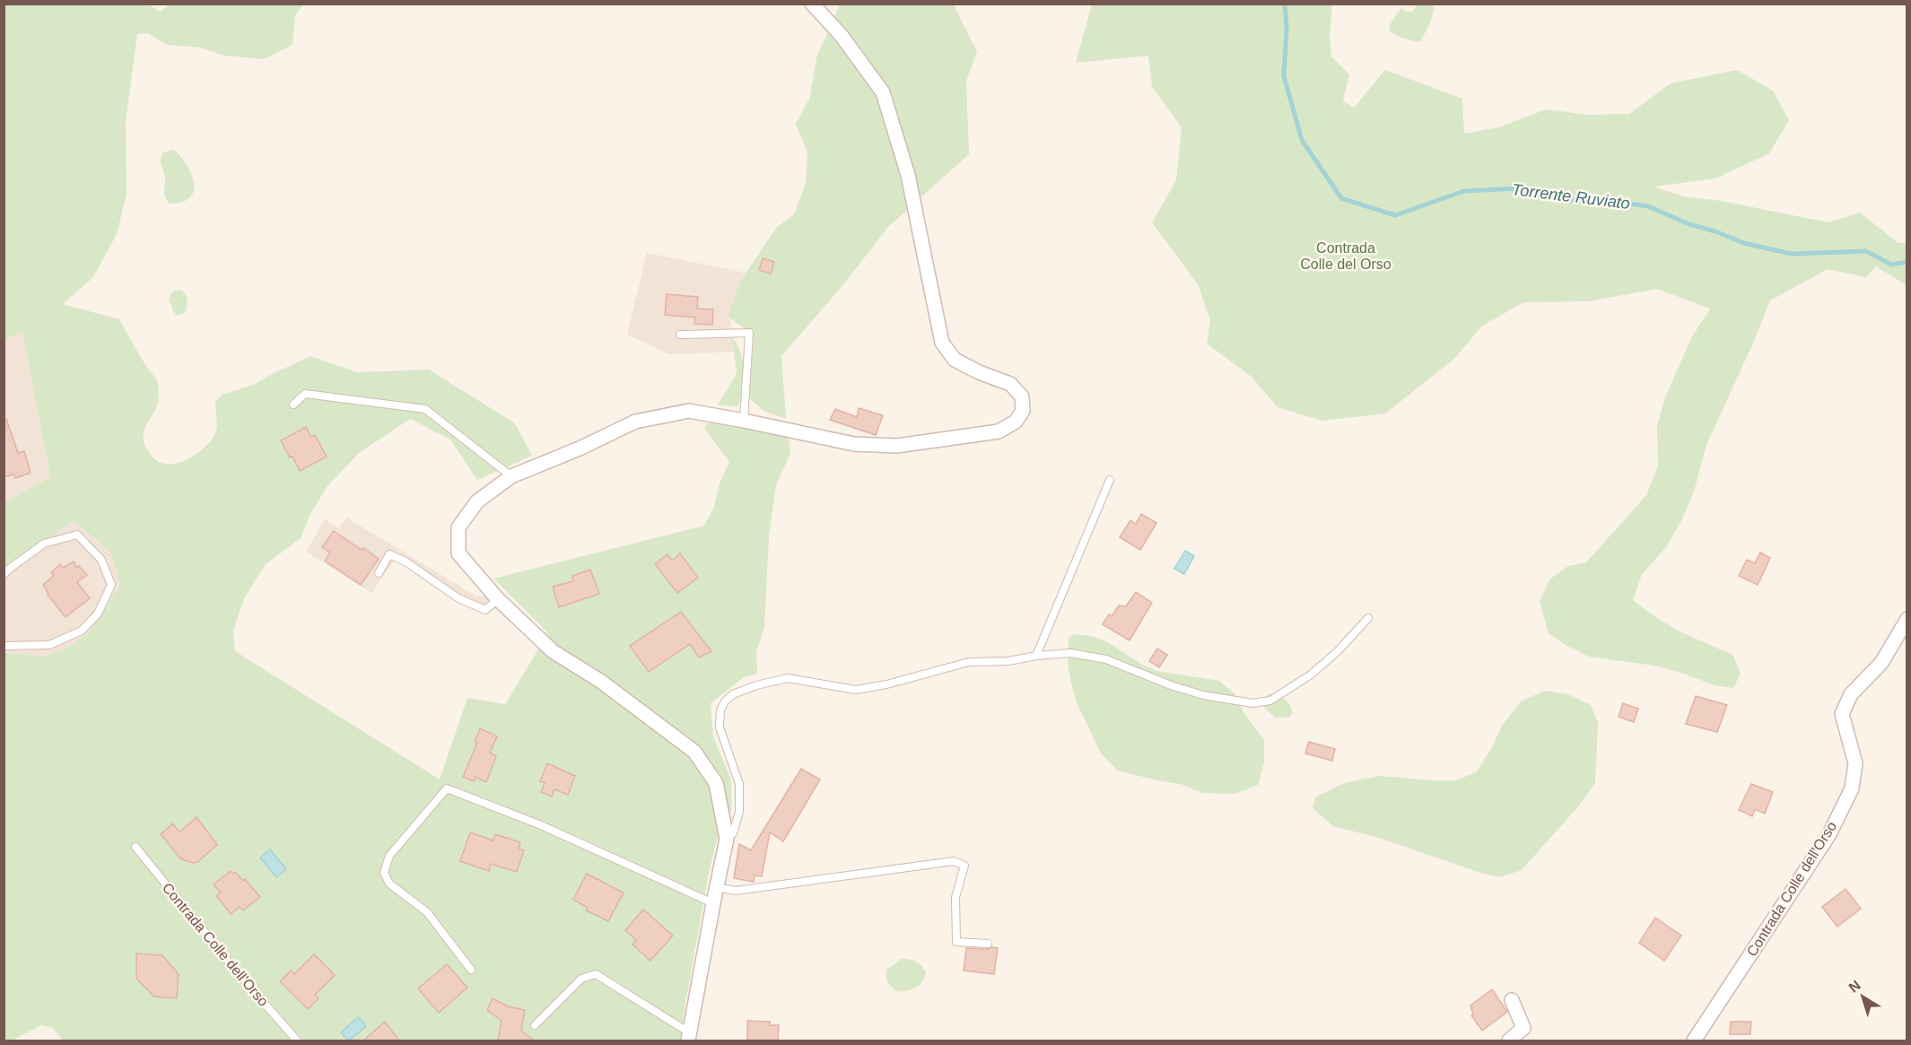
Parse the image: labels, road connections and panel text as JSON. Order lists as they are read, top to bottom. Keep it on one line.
{"streets":{"street":["Contrada Colle dell'Orso"]},"water":["Torrente Ruviato"],"parks":["Contrada Colle del Orso"],"north":"top left"}
